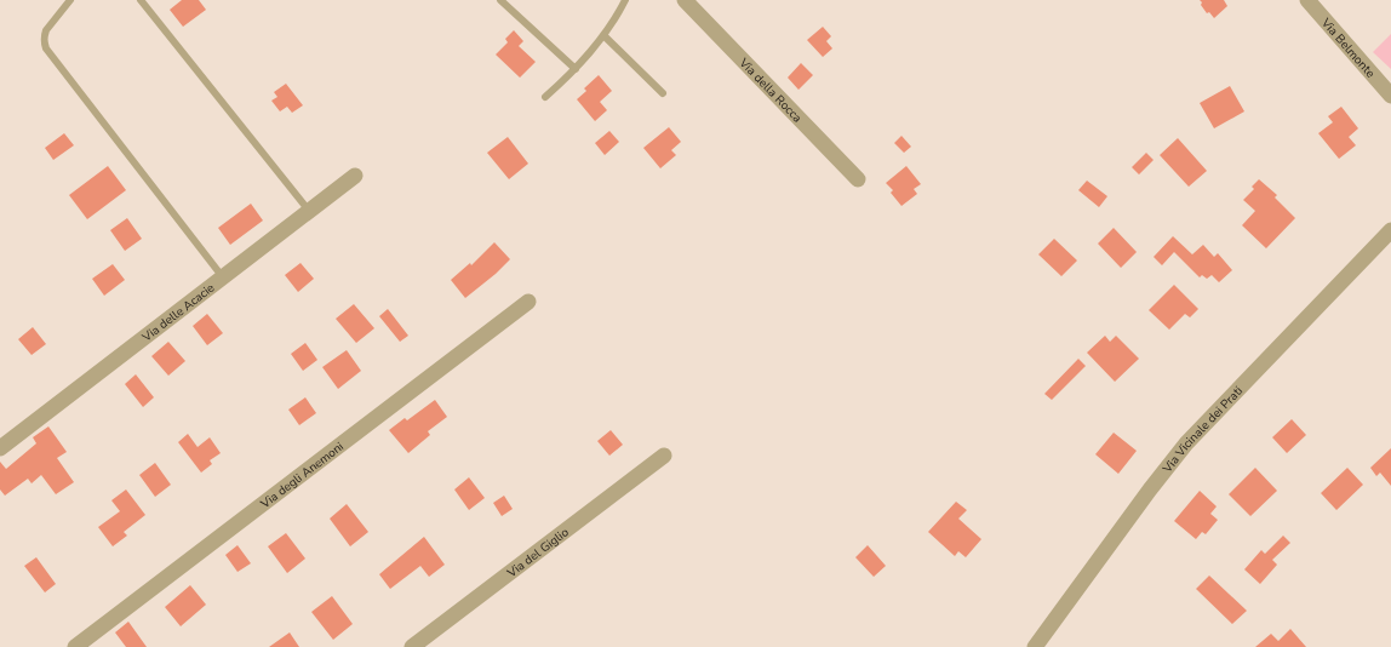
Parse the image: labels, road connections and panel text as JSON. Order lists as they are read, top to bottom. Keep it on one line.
{"streets":{"street":["Via Belmonte","Via della Rocca","Via delle Acacie","Via Vicinale dei Prati","Via degli Anemoni","Via del Giglio"]}}
